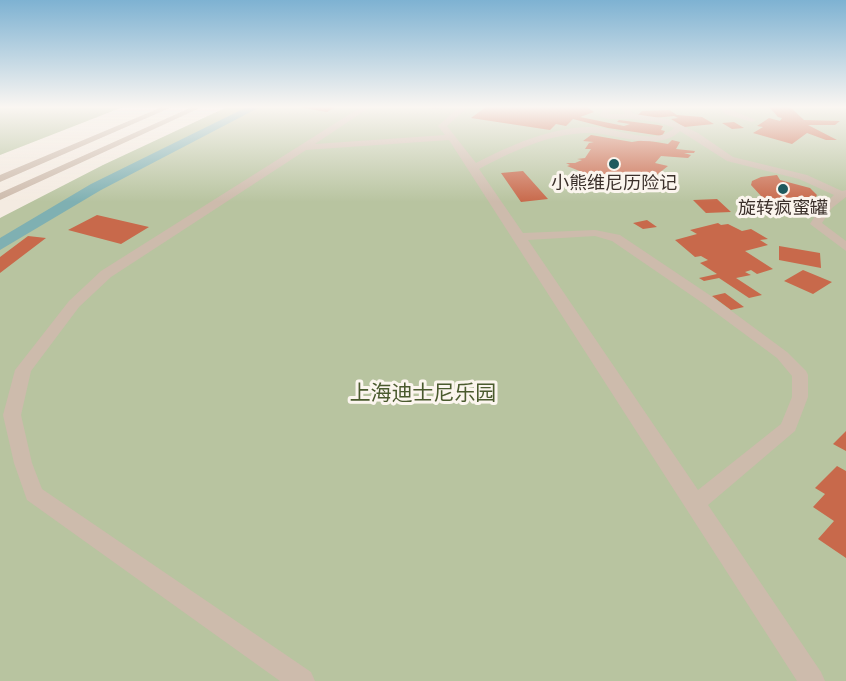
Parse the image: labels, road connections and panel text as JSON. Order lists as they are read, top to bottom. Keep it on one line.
{"parks":["上海迪士尼乐园"],"places":["小熊维尼历险记","旋转疯蜜罐"]}
